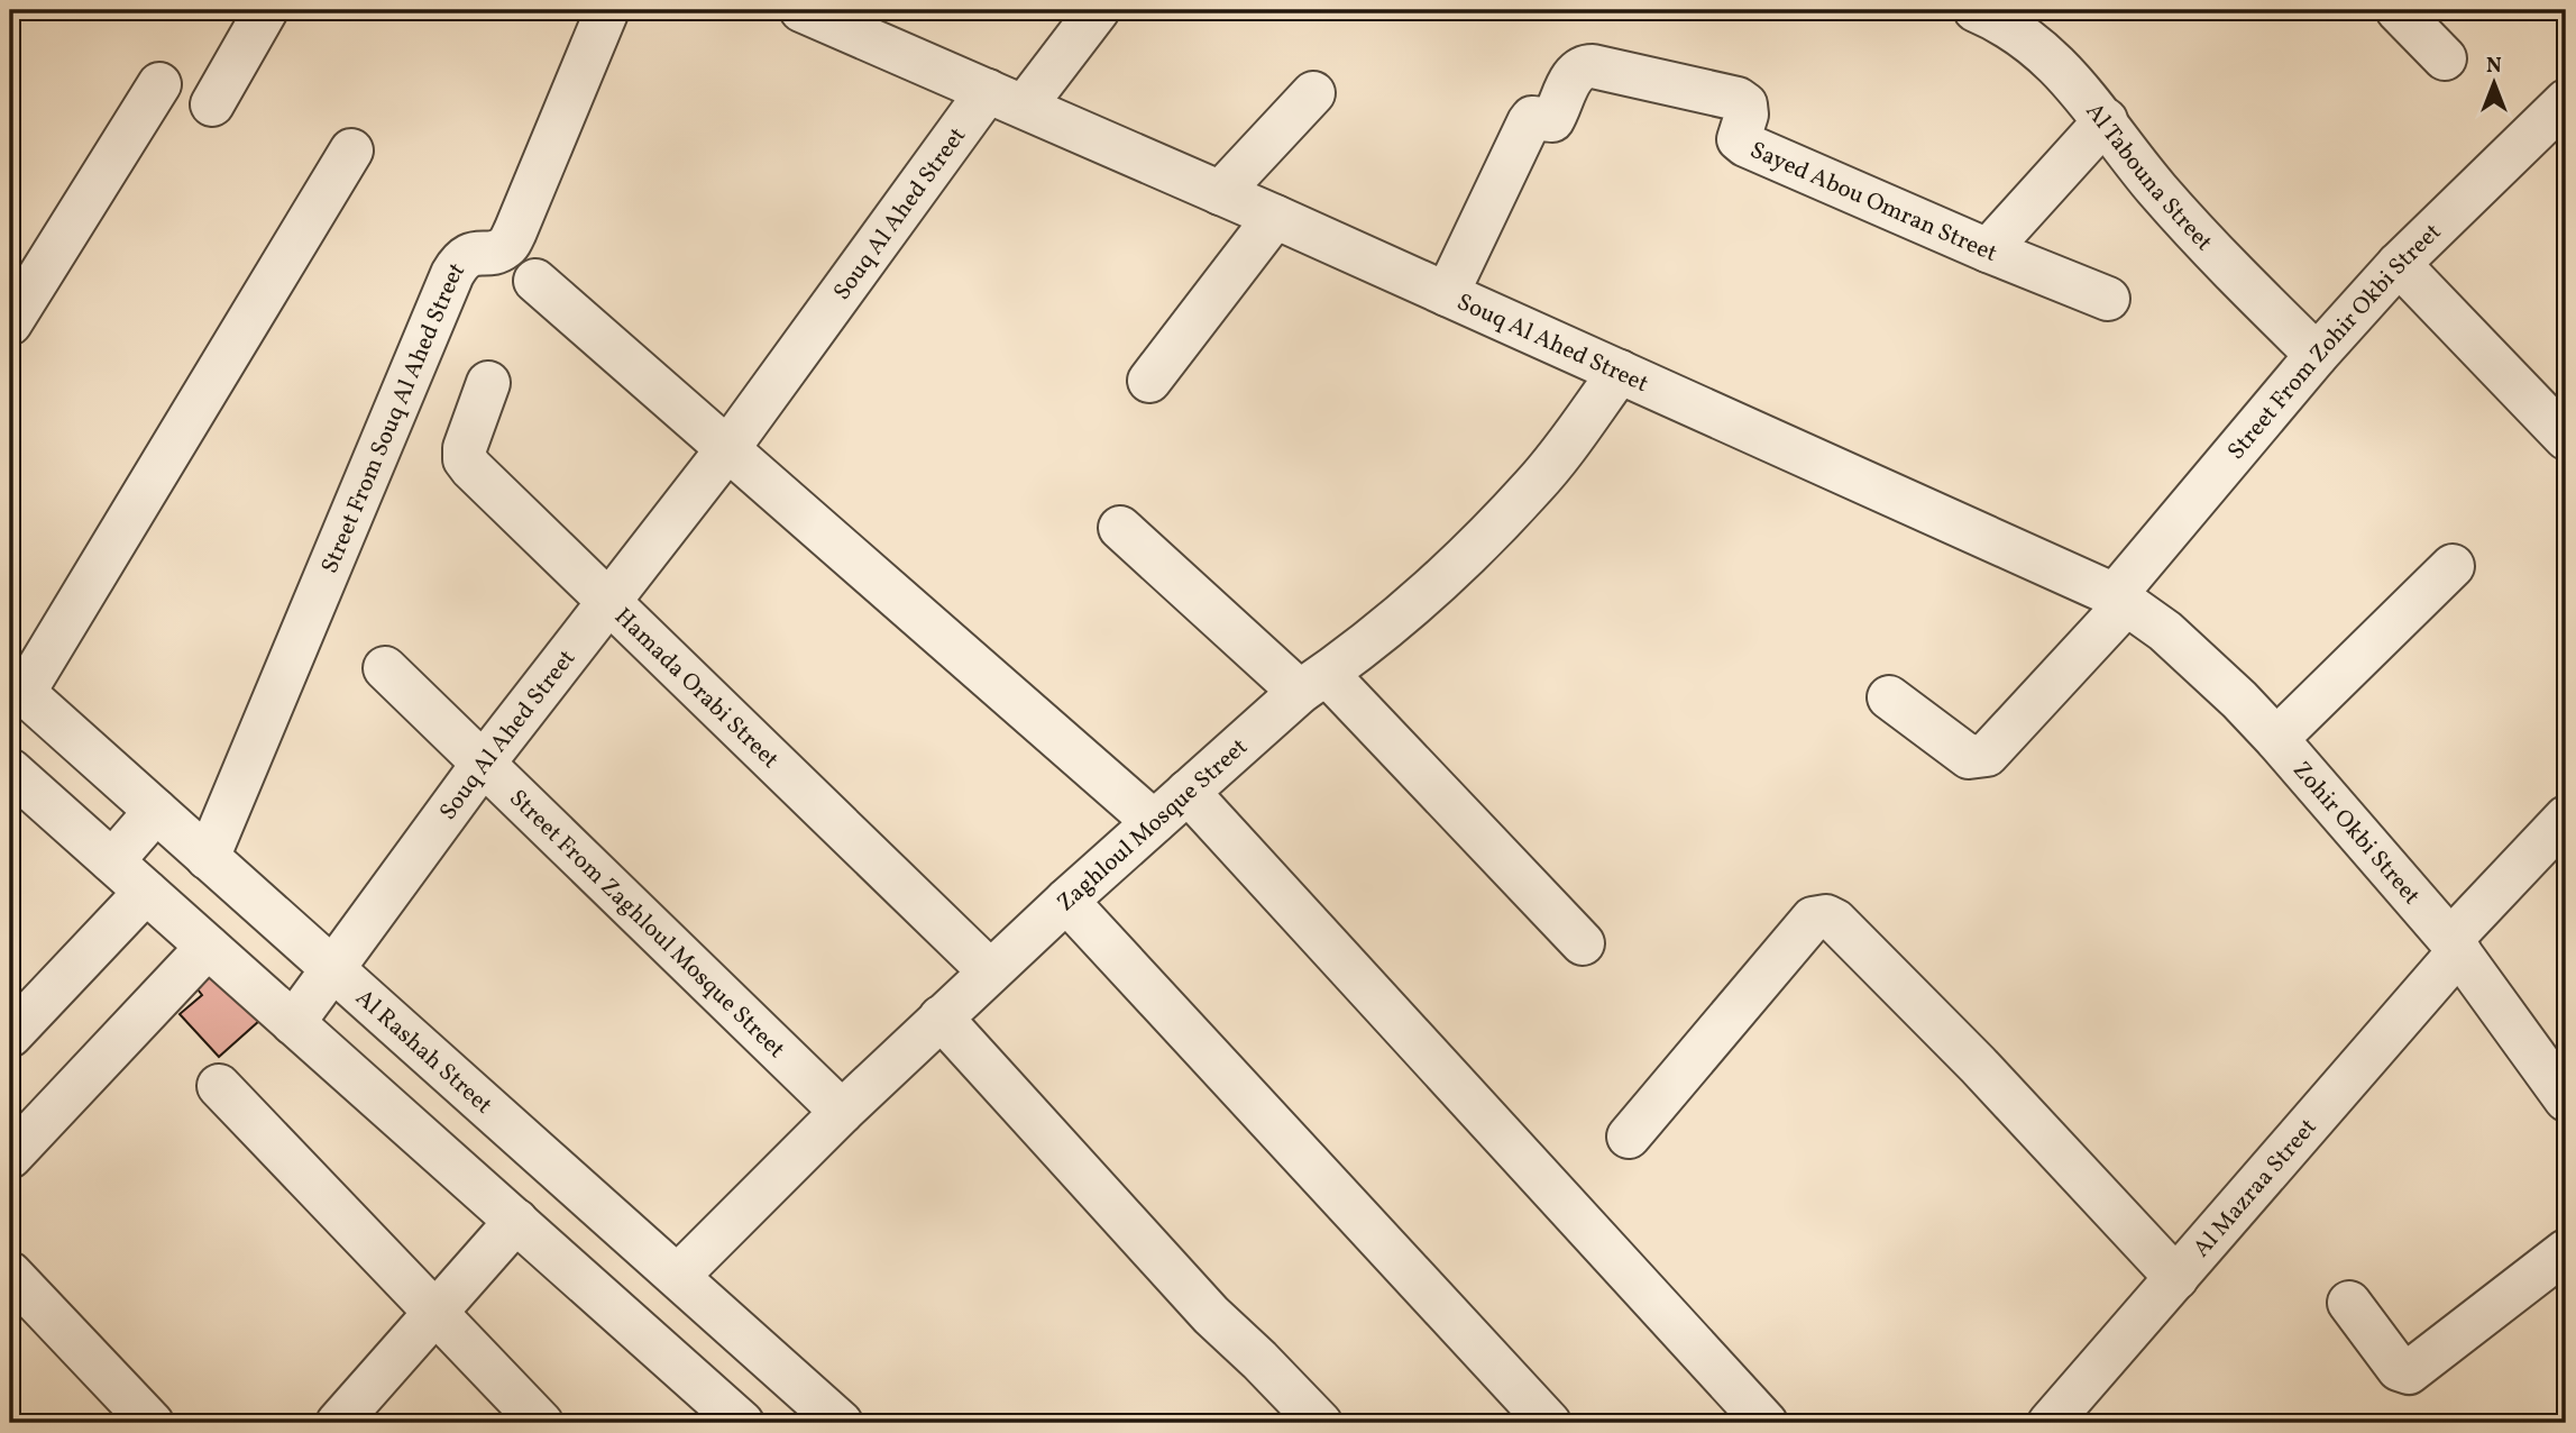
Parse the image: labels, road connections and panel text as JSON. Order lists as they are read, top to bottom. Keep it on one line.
{"streets":{"street":["Al Tabouna Street","Sayed Abou Omran Street","Souq Al Ahed Street","Street From Zohir Okbi Street","Street From Souq Al Ahed Street","Hamada Orabi Street","Zaghloul Mosque Street","Zohir Okbi Street","Street From Zaghloul Mosque Street","Al Rashah Street","Al Mazraa Street"]},"crossings":[["Al Tabouna Street","Street From Zohir Okbi Street"],["Sayed Abou Omran Street","Souq Al Ahed Street"],["Souq Al Ahed Street","Street From Zohir Okbi Street"],["Souq Al Ahed Street","Hamada Orabi Street"],["Souq Al Ahed Street","Zaghloul Mosque Street"],["Souq Al Ahed Street","Zohir Okbi Street"],["Souq Al Ahed Street","Street From Zaghloul Mosque Street"],["Souq Al Ahed Street","Al Rashah Street"],["Street From Zohir Okbi Street","Zohir Okbi Street"],["Street From Souq Al Ahed Street","Al Rashah Street"],["Hamada Orabi Street","Zaghloul Mosque Street"],["Zaghloul Mosque Street","Street From Zaghloul Mosque Street"],["Zaghloul Mosque Street","Al Rashah Street"],["Zohir Okbi Street","Al Mazraa Street"]],"north":"top"}
